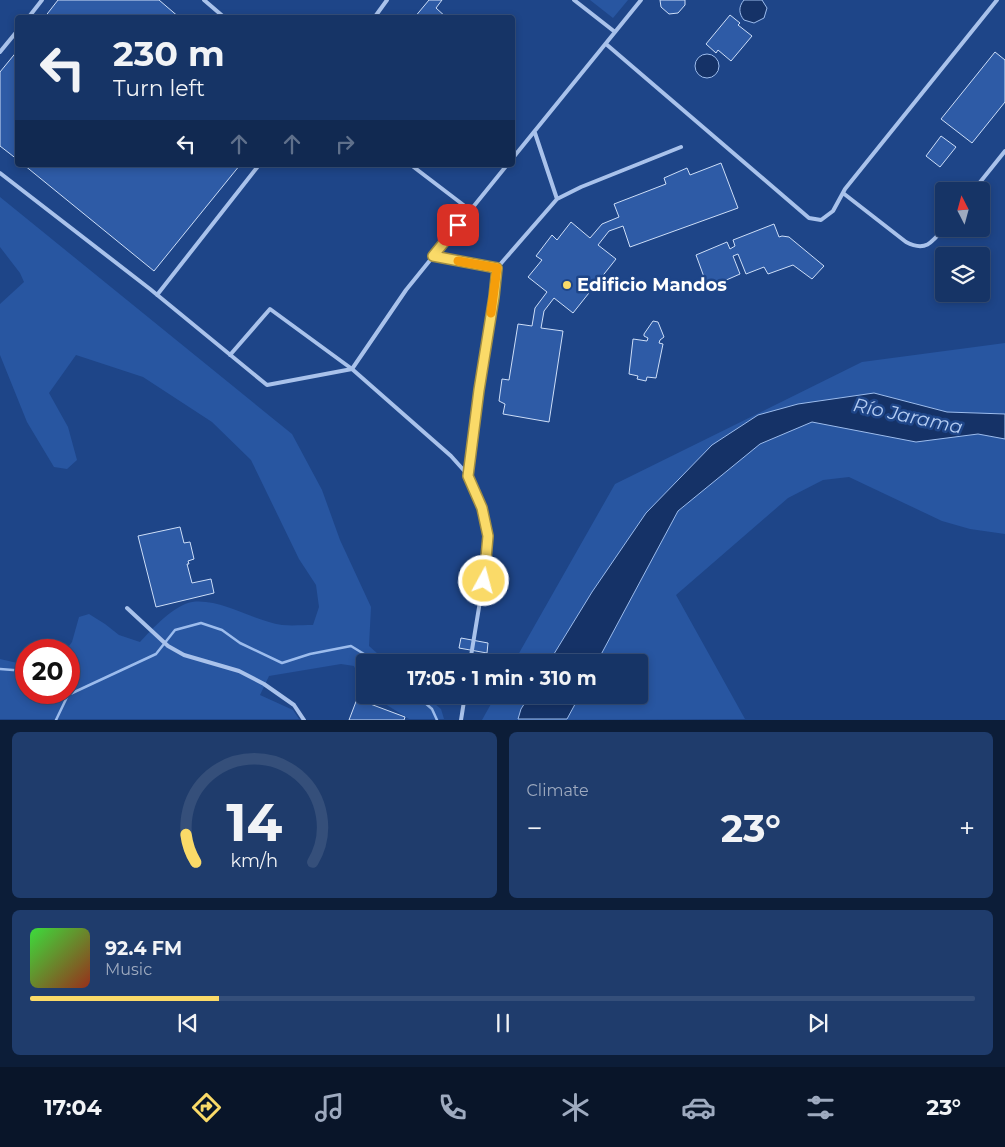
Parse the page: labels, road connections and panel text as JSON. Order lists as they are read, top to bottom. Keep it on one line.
{"water":["Río Jarama"],"places":["Edificio Mandos"],"north":"top","page":{"turn":["230 m","Turn left"],"limit":"20","trip":"17:05 · 1 min · 310 m","tile":"Climate","heat":["−","23°","+"],"song":["92.4 FM","Music"],"tabs":["17:04","23°"],"gauge":["14","km/h"]}}
